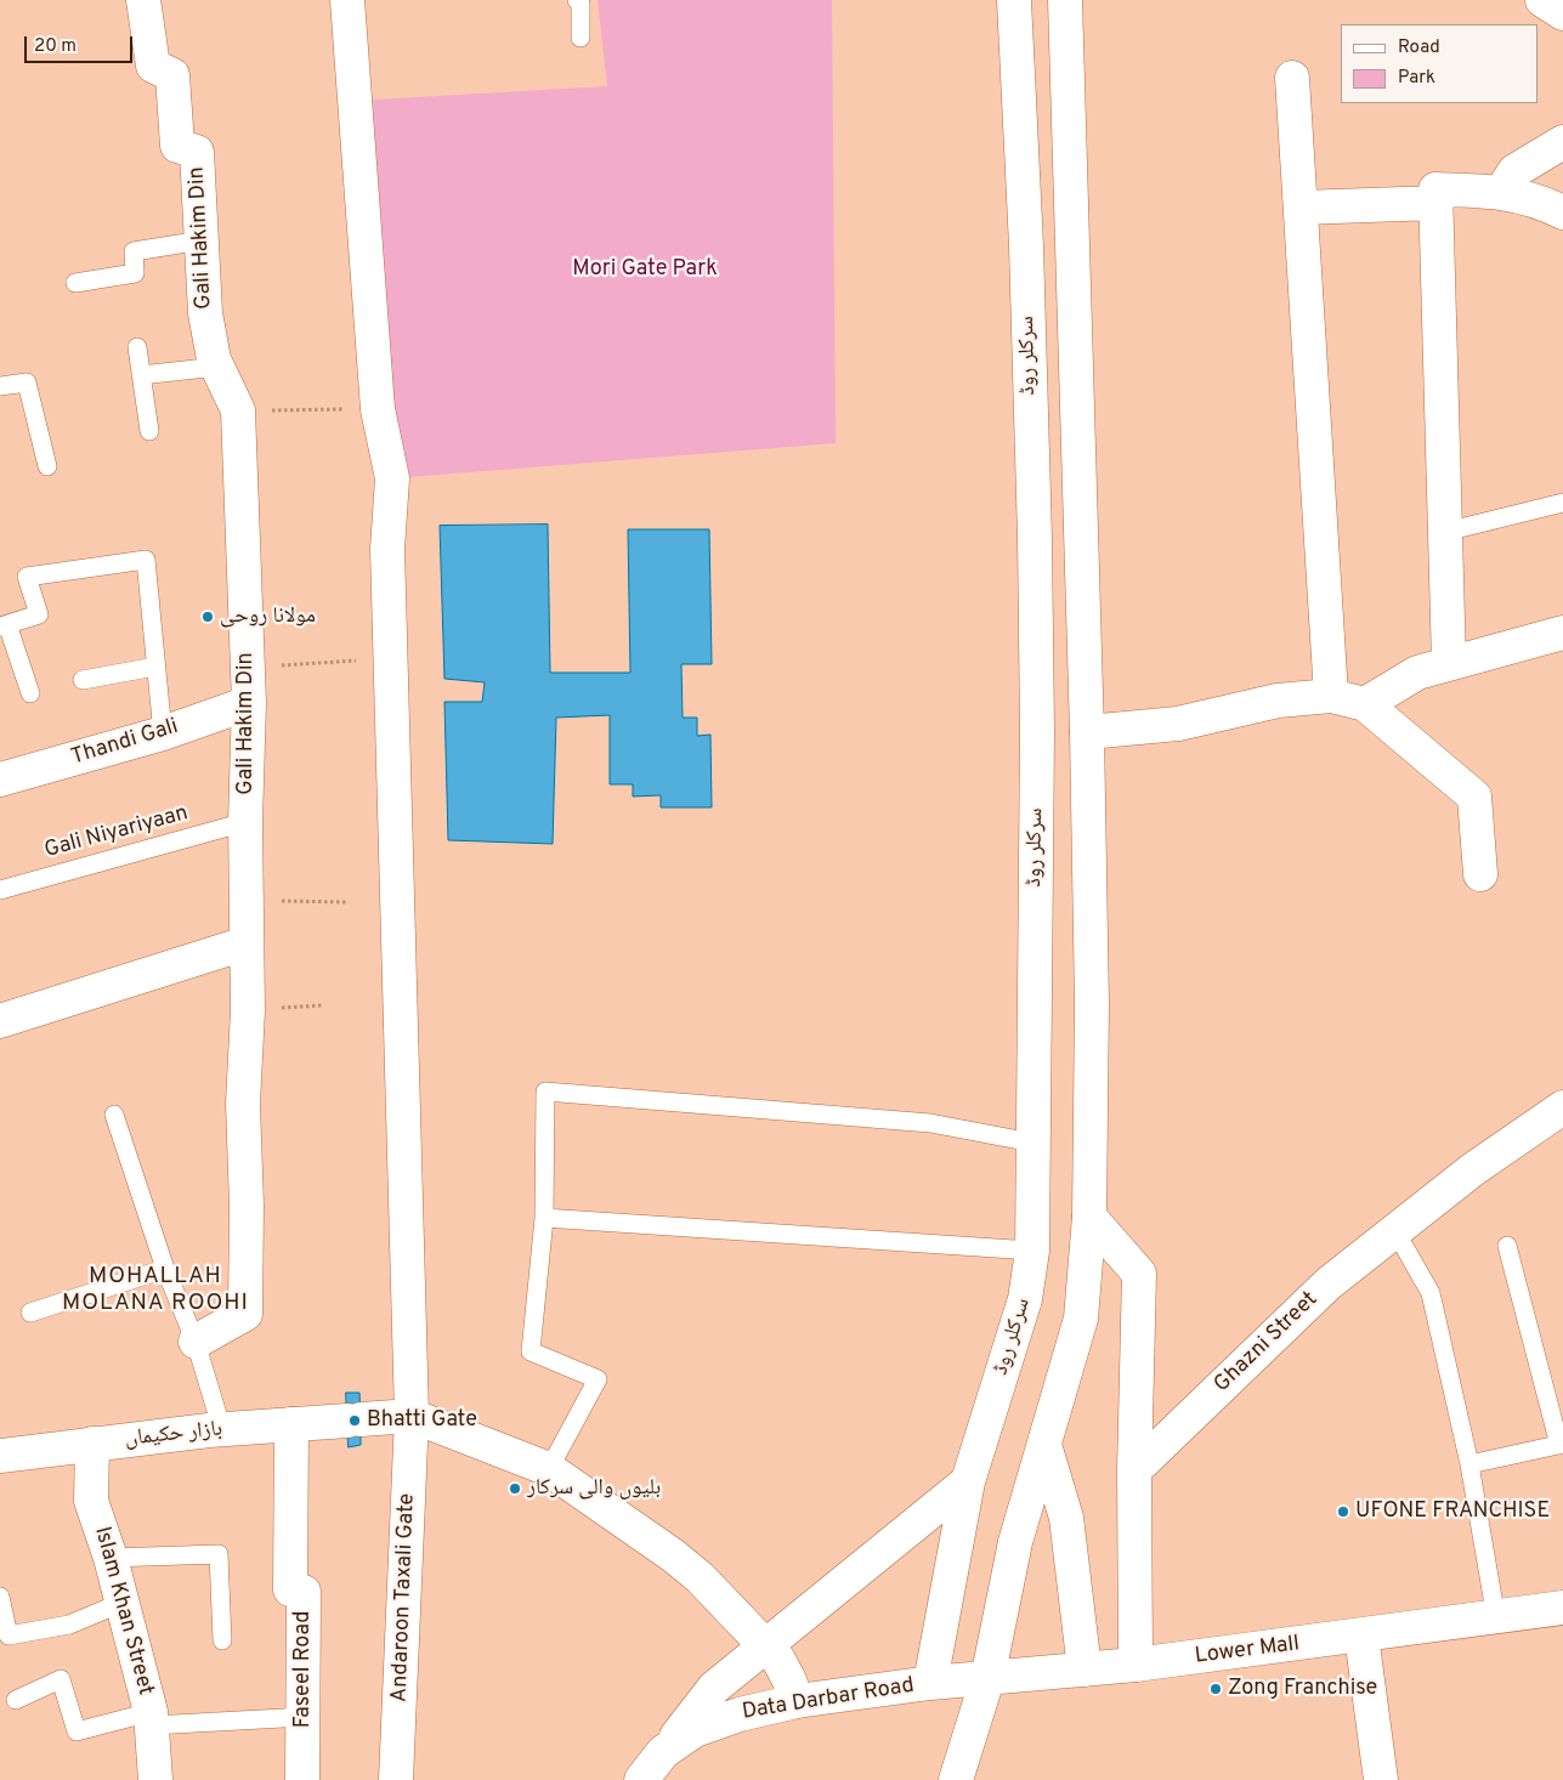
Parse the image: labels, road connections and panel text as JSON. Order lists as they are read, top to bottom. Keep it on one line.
{"streets":{"street":["Gali Hakim Din","سرکلر روڈ","Thandi Gali","Ghazni Street","بازار حکیماں","Andaroon Taxali Gate","Islam Khan Street","Lower Mall","Faseel Road","Data Darbar Road"],"lane":["Gali Niyariyaan"]},"crossings":[["Gali Hakim Din","Thandi Gali"],["Gali Hakim Din","Gali Niyariyaan"],["سرکلر روڈ","Lower Mall"],["سرکلر روڈ","Data Darbar Road"],["بازار حکیماں","Andaroon Taxali Gate"],["بازار حکیماں","Islam Khan Street"],["بازار حکیماں","Faseel Road"],["Lower Mall","Data Darbar Road"]],"districts":["MOHALLAH MOLANA ROOHI"],"parks":["Mori Gate Park"],"places":["مولانا روحی","Bhatti Gate","بلیوں والی سرکار","UFONE FRANCHISE","Zong Franchise"],"legend":["Road","Park"],"scale_bar":"20 m"}
